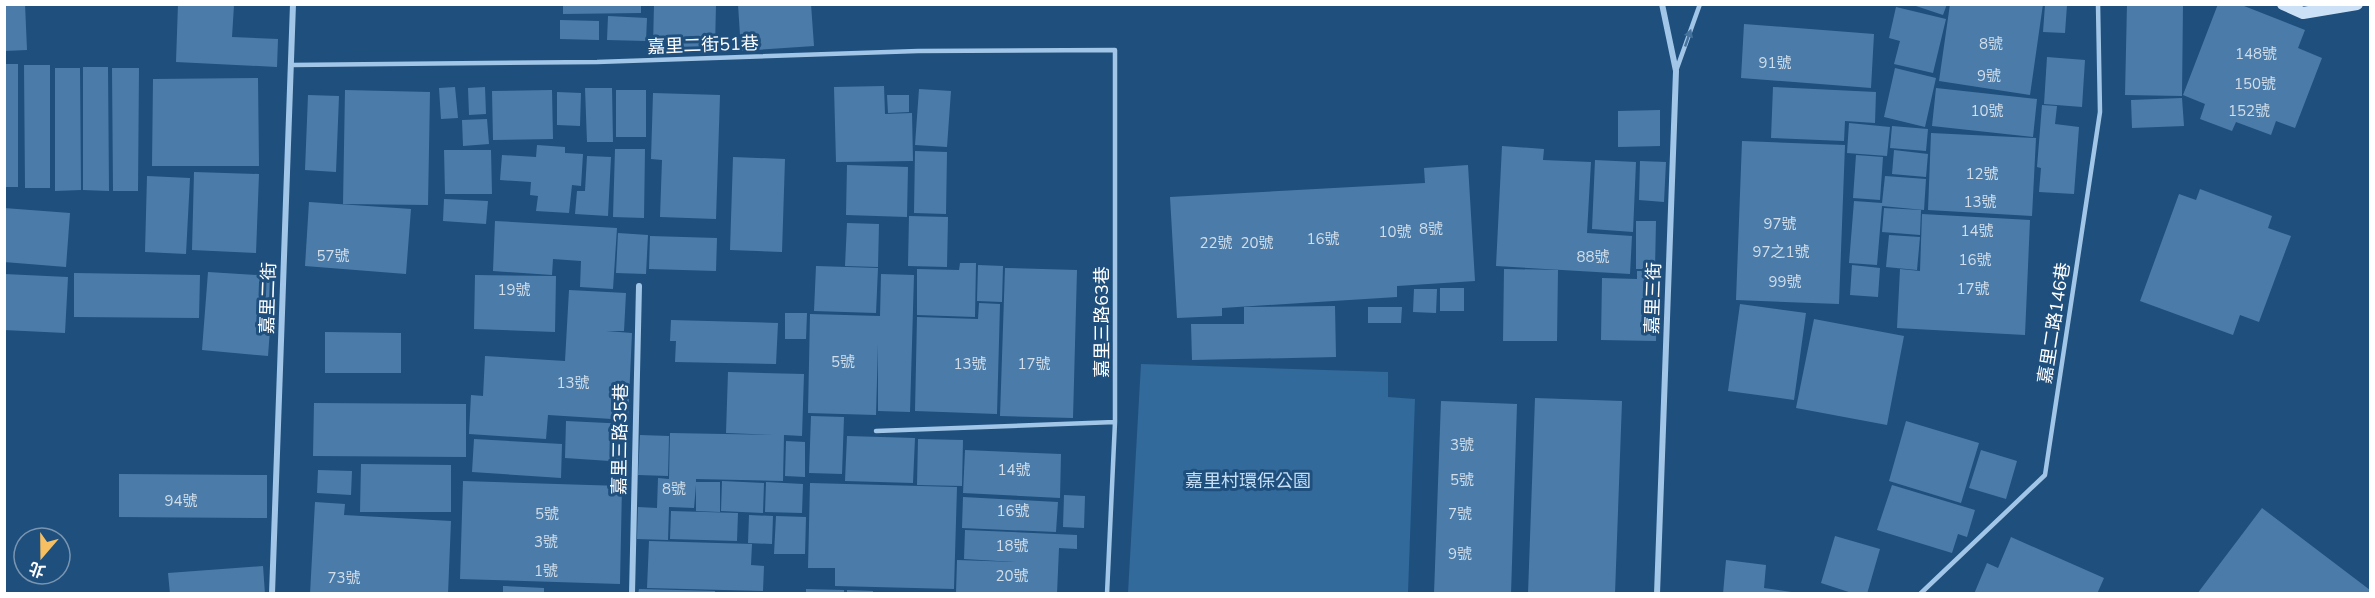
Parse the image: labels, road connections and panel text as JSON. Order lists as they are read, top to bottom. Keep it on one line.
{"streets":{"street":["嘉里二街","嘉里三街","嘉里三路35巷"],"lane":["嘉里二街51巷","嘉里三路63巷","嘉里二路146巷"]},"crossings":[["嘉里二街51巷","嘉里二街"],["嘉里二街51巷","嘉里三路63巷"]],"parks":["嘉里村環保公園"],"house_numbers":["8號","148號","91號","9號","150號","10號","152號","12號","13號","97號","8號","14號","10號","16號","22號","20號","97之1號","57號","88號","16號","99號","17號","19號","5號","13號","17號","13號","3號","14號","5號","8號","94號","16號","5號","7號","3號","18號","9號","1號","20號","73號"],"north":"bottom"}
